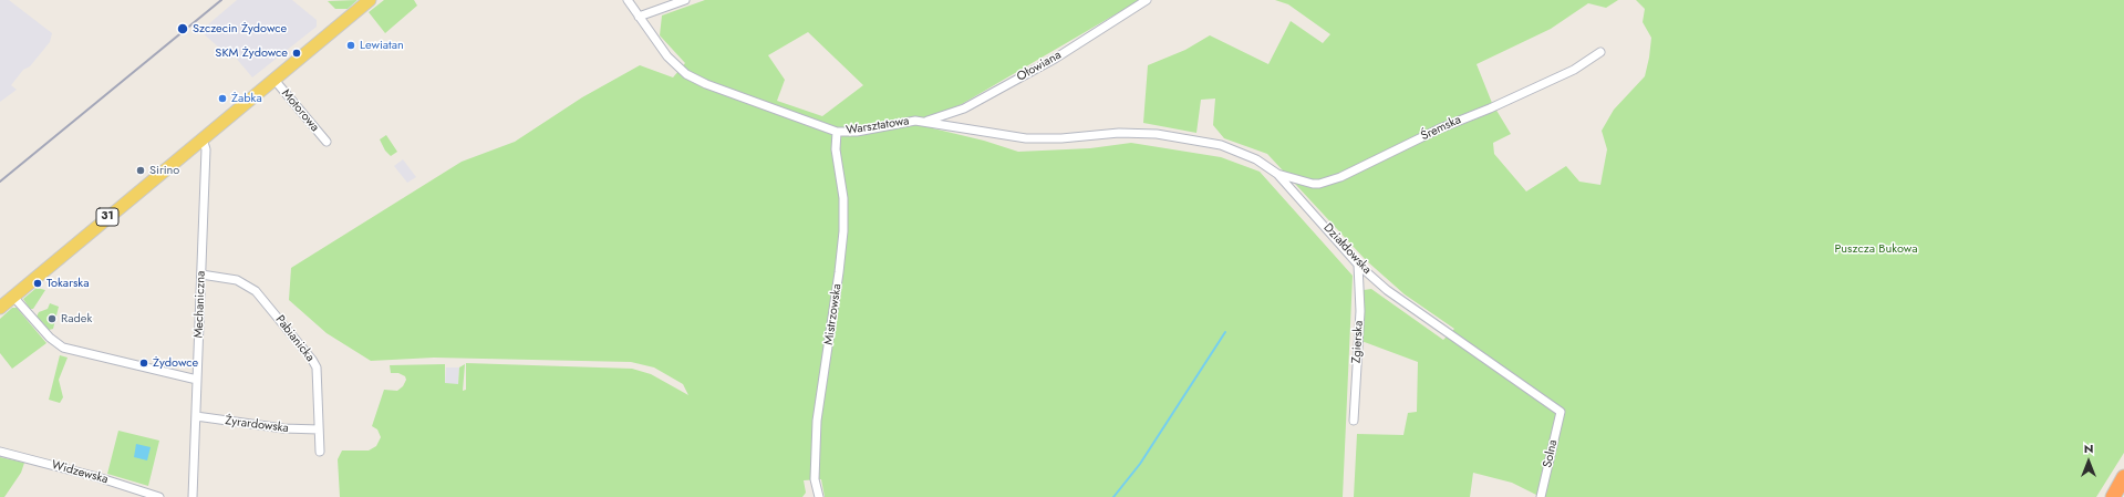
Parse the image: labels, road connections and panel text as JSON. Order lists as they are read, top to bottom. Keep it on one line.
{"streets":{"main road":["31"],"street":["Ołowiana","Motorowa","Warsztatowa","Śremska","Działdowska","Mechaniczna","Mistrzowska","Pabianicka","Zgierska","Żyrardowska","Solna","Widzewska"]},"crossings":[["Ołowiana","Warsztatowa"],["Motorowa","31"],["Warsztatowa","Działdowska"],["Warsztatowa","Mistrzowska"],["Śremska","Działdowska"],["31","Mechaniczna"],["Działdowska","Zgierska"],["Działdowska","Solna"],["Mechaniczna","Pabianicka"],["Mechaniczna","Żyrardowska"],["Pabianicka","Żyrardowska"]],"parks":["Puszcza Bukowa"],"places":["Szczecin Żydowce","Lewiatan","SKM Żydowce","Żabka","Sirino","Tokarska","Radek","Żydowce"],"north":"top"}
